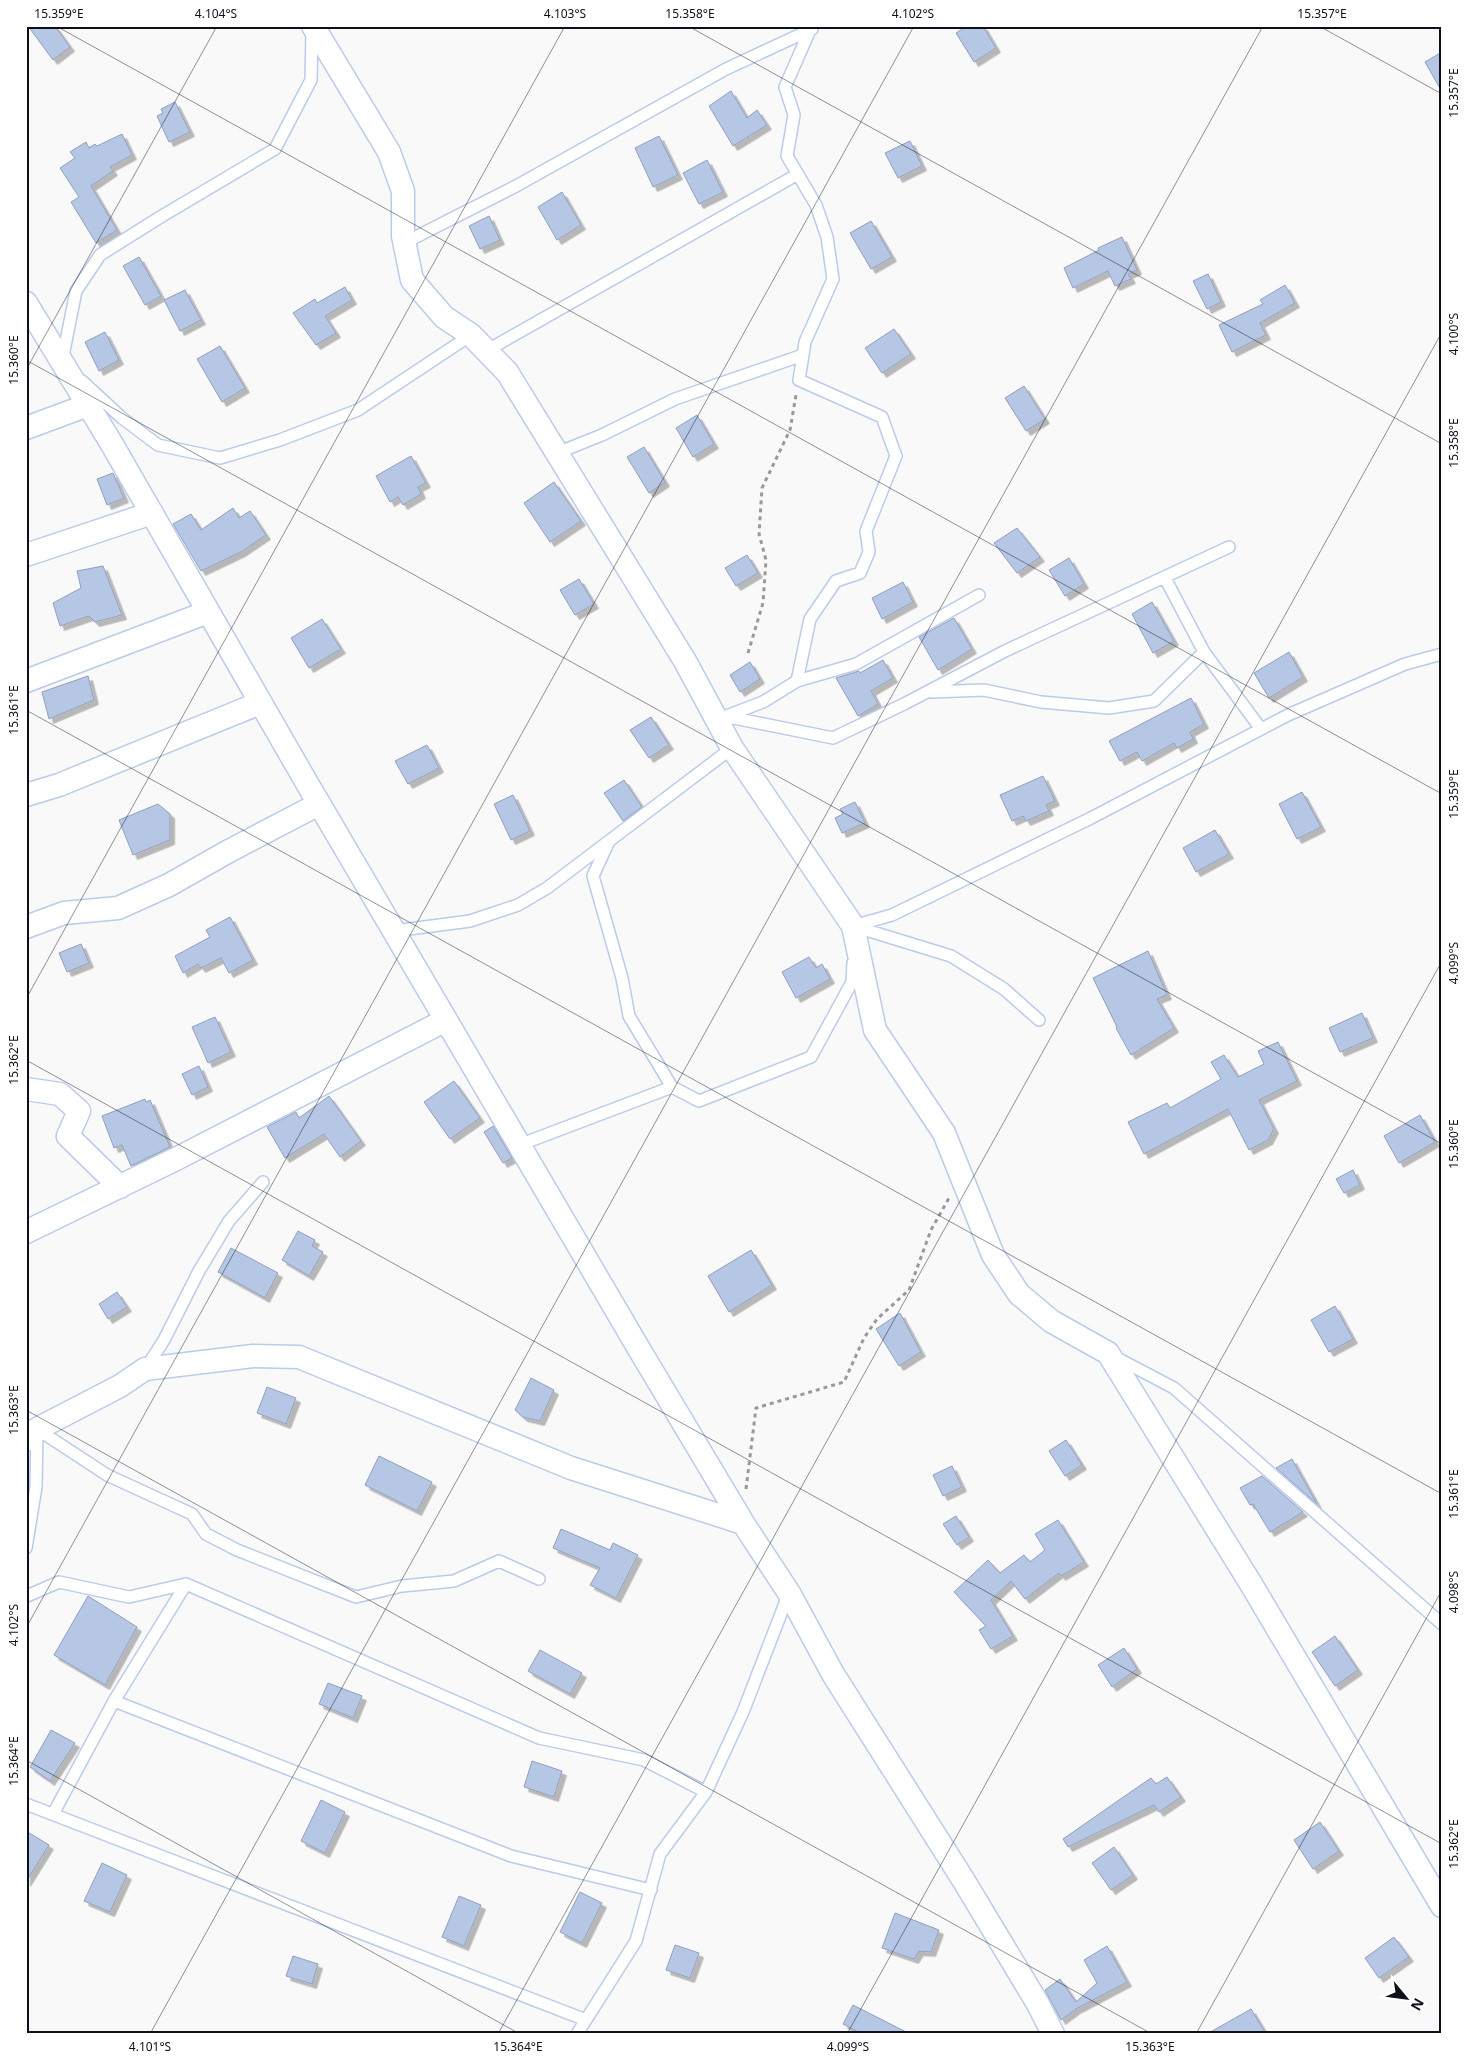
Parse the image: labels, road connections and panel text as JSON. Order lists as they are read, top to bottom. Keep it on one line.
{"north":"bottom right","coordinates":["15.359°E","4.104°S","4.103°S","15.358°E","4.102°S","15.357°E","4.100°S","15.360°E","15.361°E","4.099°S","15.362°E","15.363°E","4.098°S","15.364°E","4.101°S"]}
